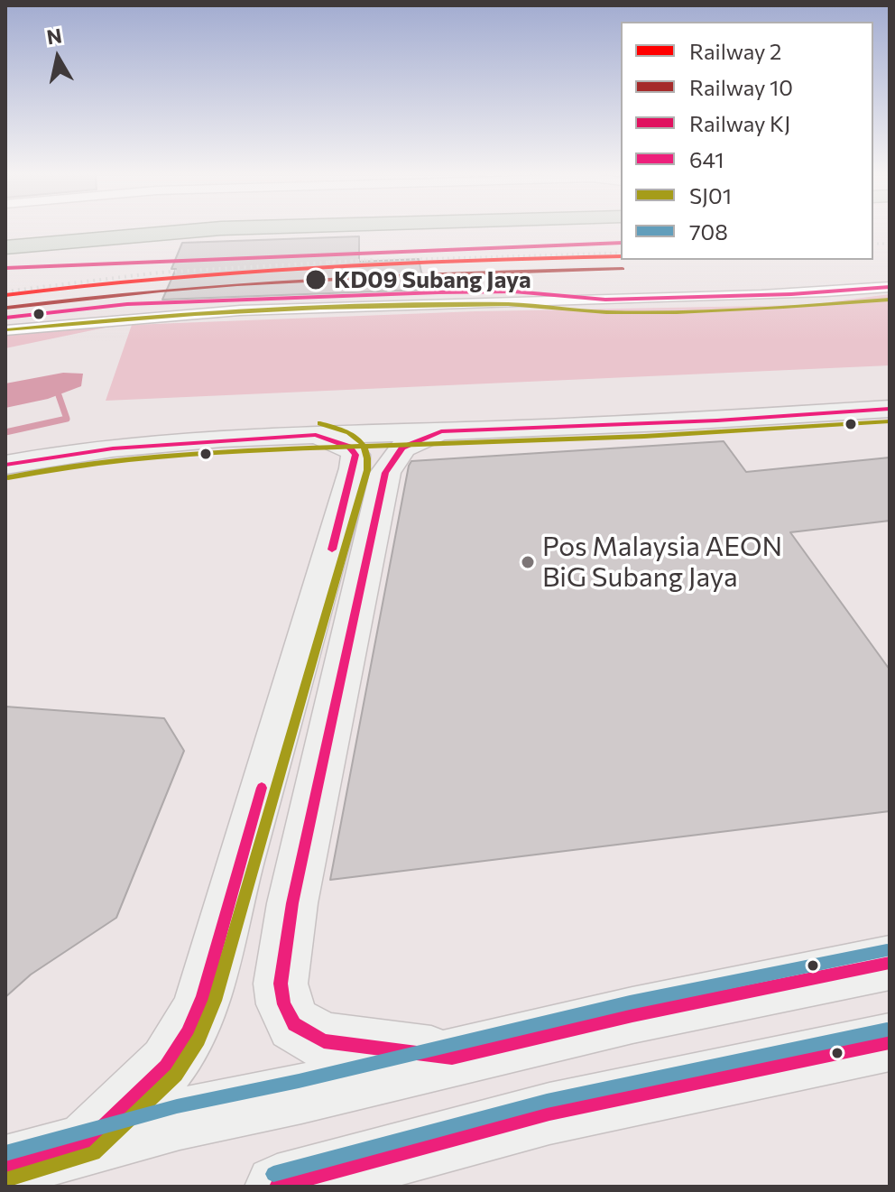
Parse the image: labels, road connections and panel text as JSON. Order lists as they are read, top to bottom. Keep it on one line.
{"places":["KD09 Subang Jaya","Pos Malaysia AEON BiG Subang Jaya"],"lines":["rail line KJ","rail line 2","rail line 10","transit line 641","transit line SJ01","transit line 708"],"legend":["Railway 2","Railway 10","Railway KJ","641","SJ01","708"],"north":"top"}
